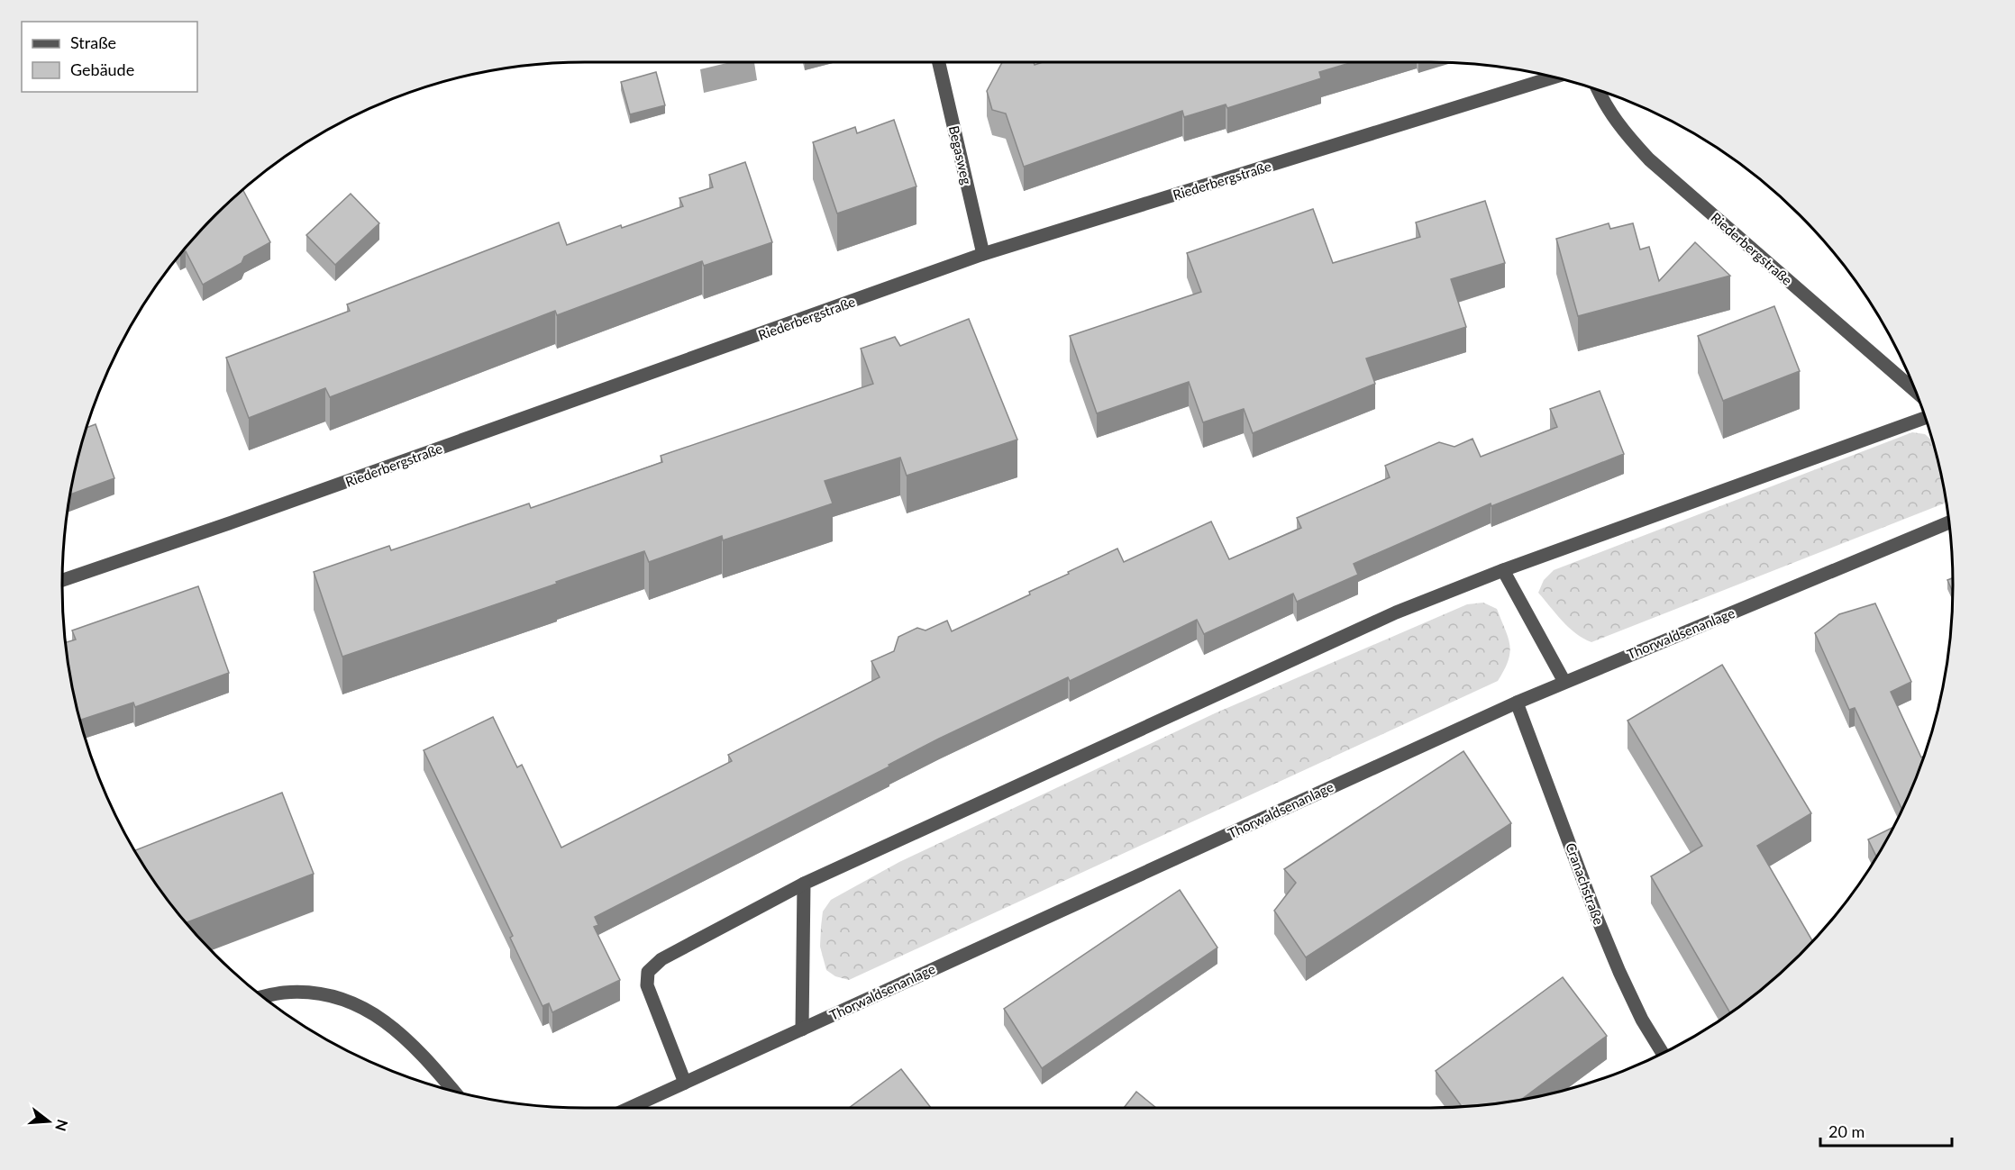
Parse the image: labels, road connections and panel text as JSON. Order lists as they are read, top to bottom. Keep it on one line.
{"streets":{"street":["Begasweg","Riederbergstraße","Thorwaldsenanlage","Cranachstraße"]},"crossings":[["Begasweg","Riederbergstraße"],["Thorwaldsenanlage","Cranachstraße"]],"legend":["Straße","Gebäude"],"scale_bar":"20 m","north":"right"}
